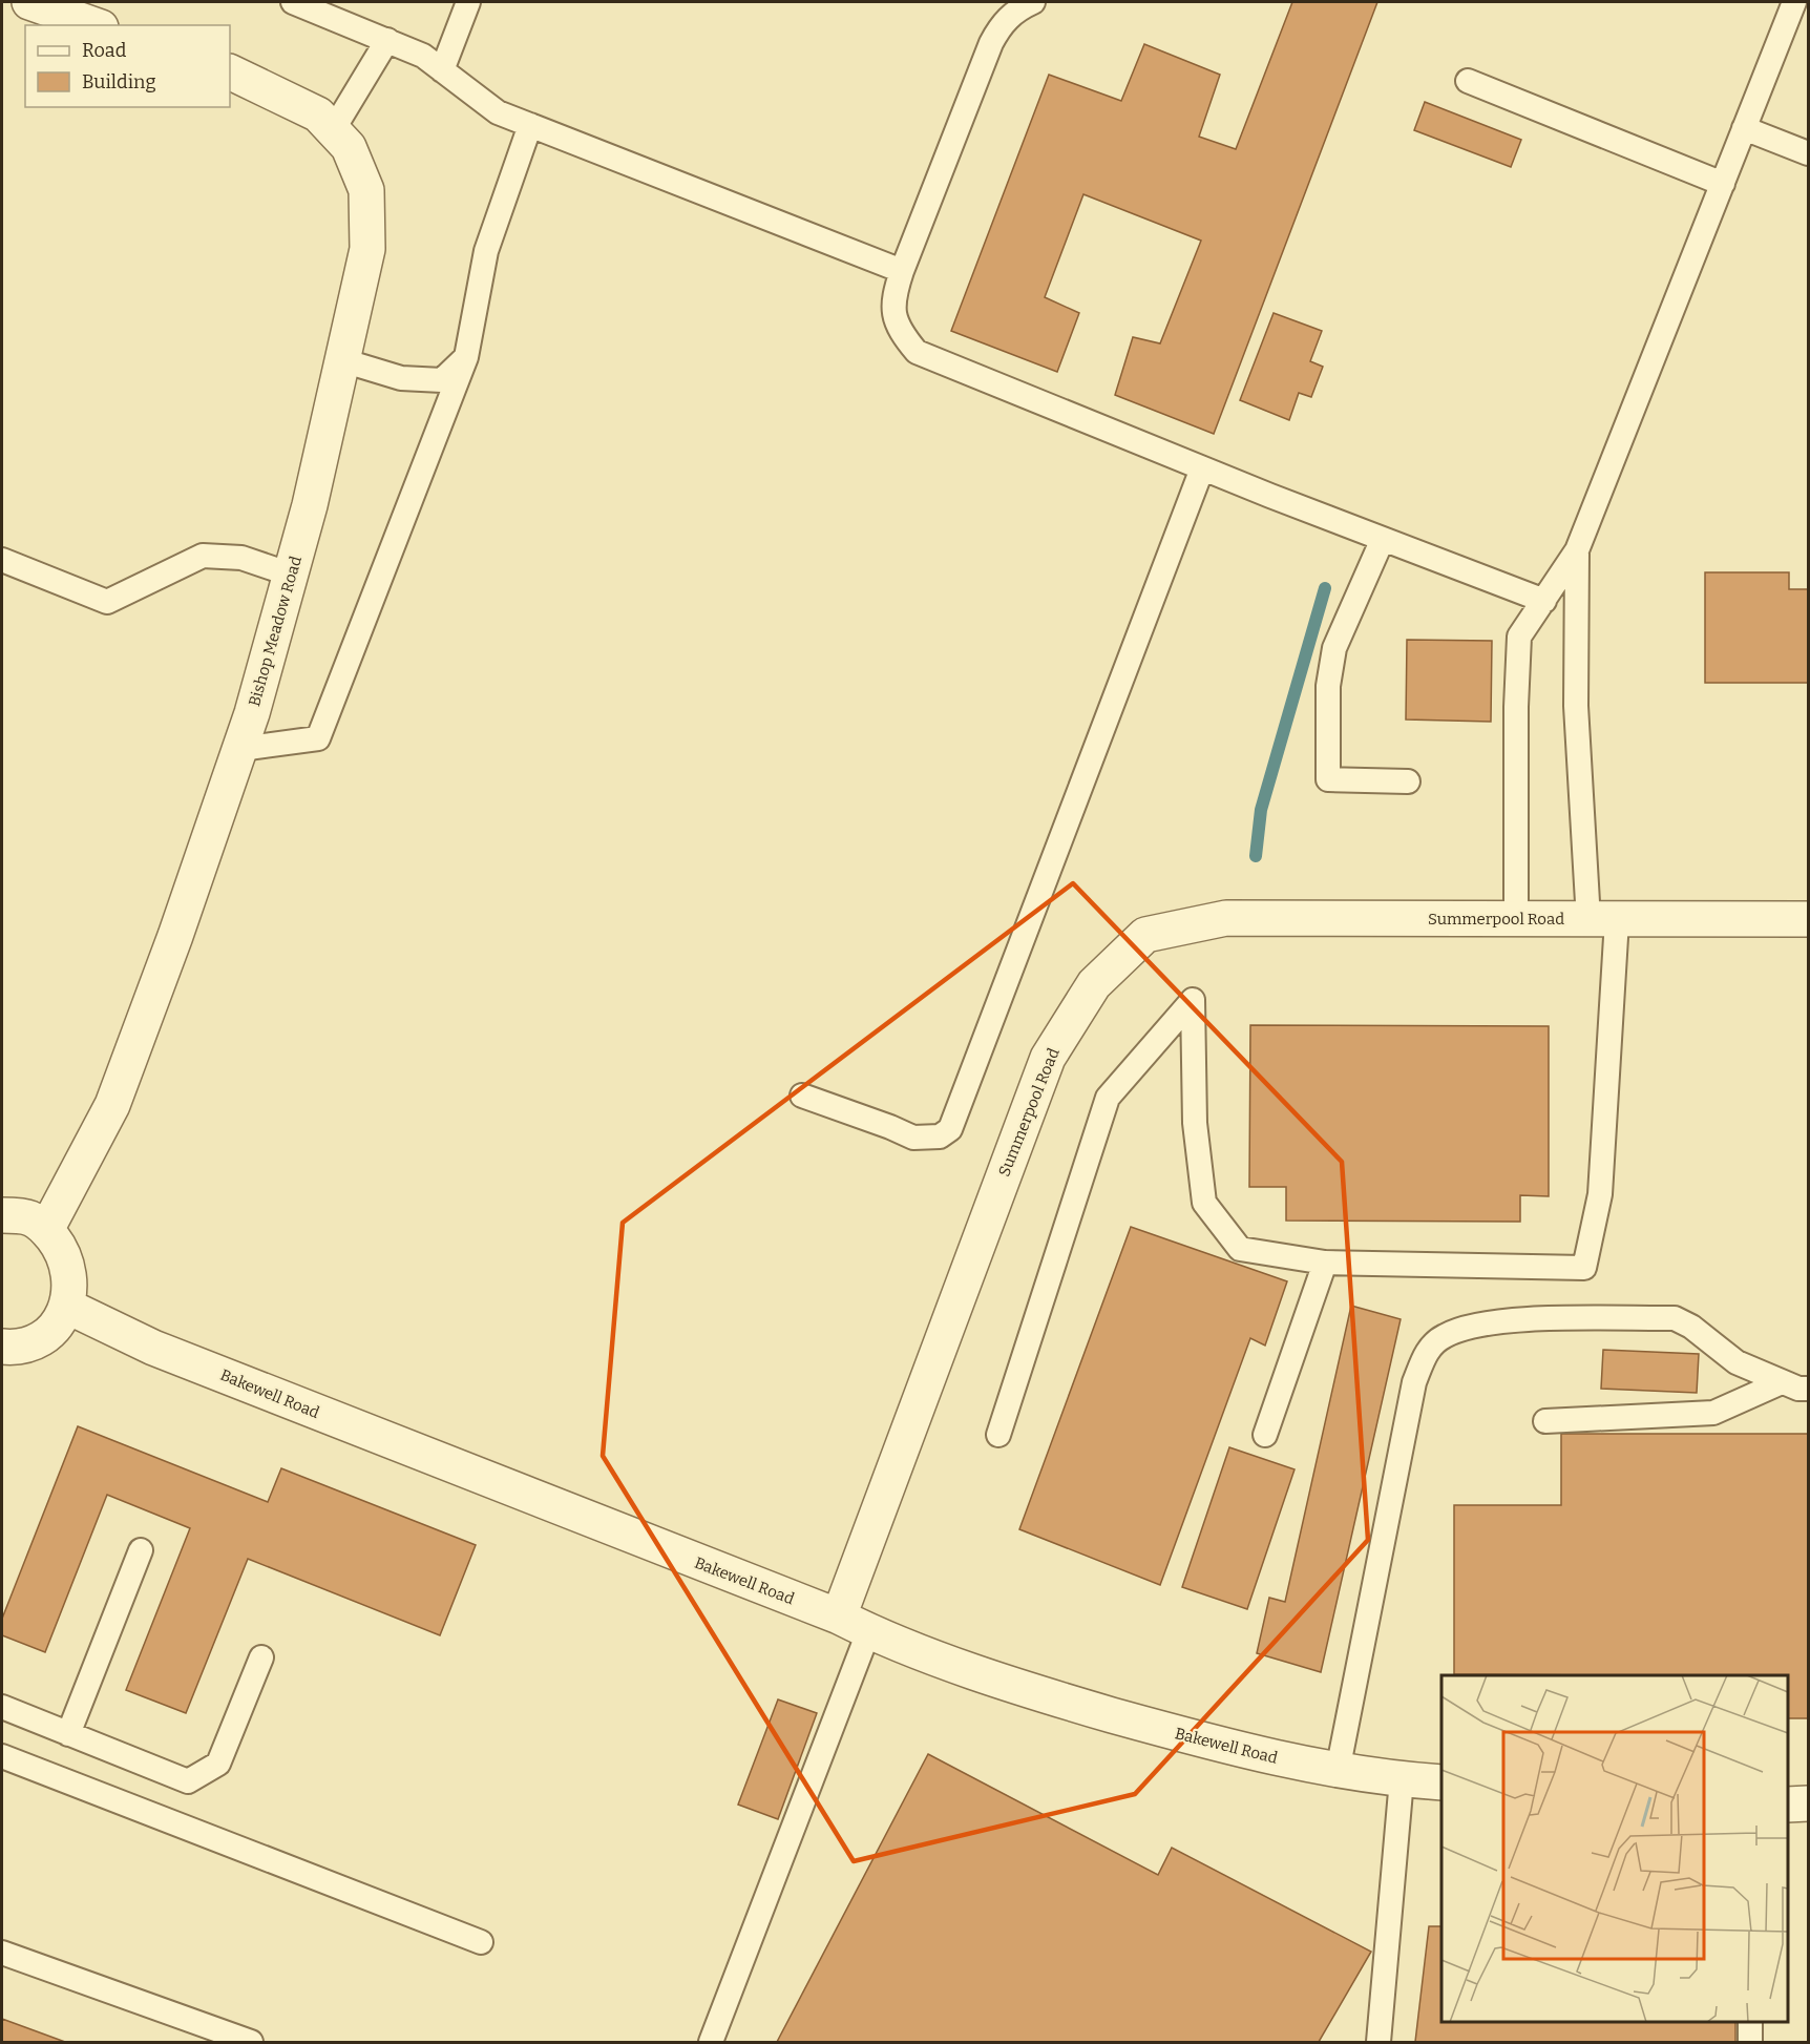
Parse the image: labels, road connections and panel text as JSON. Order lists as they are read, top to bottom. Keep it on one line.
{"streets":{"street":["Bishop Meadow Road","Summerpool Road","Bakewell Road"]},"crossings":[["Summerpool Road","Bakewell Road"]],"legend":["Road","Building"]}
